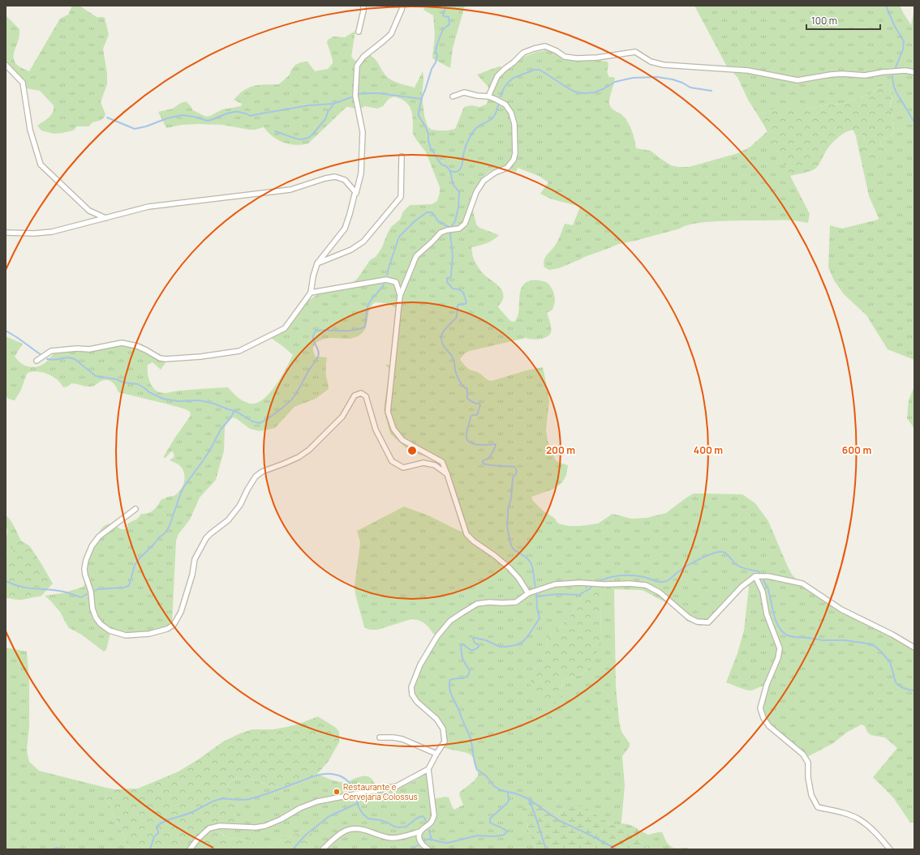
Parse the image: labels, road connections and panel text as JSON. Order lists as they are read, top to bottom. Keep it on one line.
{"places":["Restaurante e Cervejaria Colossus"],"scale_bar":"100 m","rings":["200 m","400 m","600 m"]}
